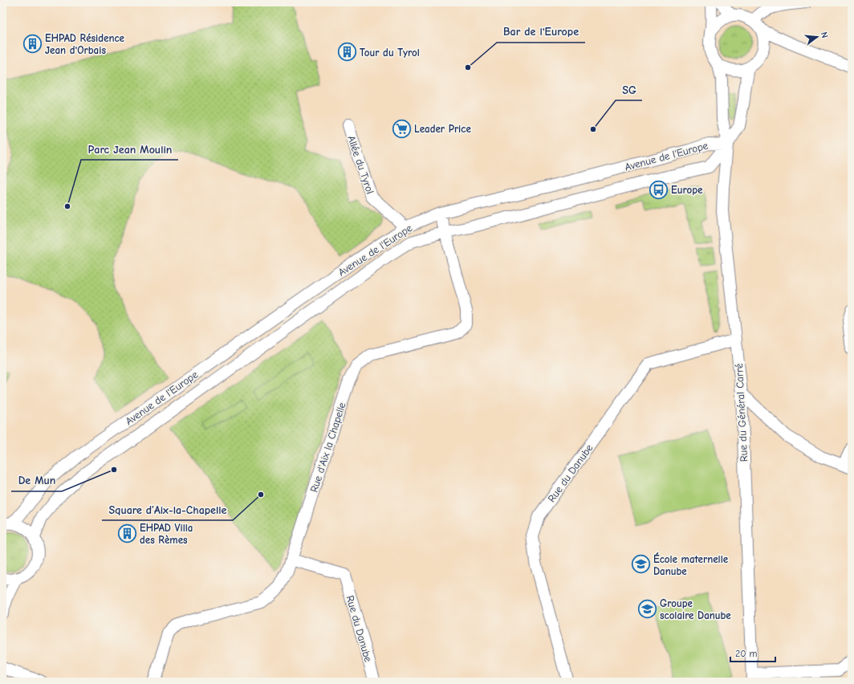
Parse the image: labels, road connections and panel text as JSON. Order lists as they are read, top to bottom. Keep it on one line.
{"streets":{"street":["Avenue de l'Europe","Allée du Tyrol","Rue du Général Carré","Rue d'Aix la Chapelle","Rue du Danube"]},"crossings":[["Avenue de l'Europe","Allée du Tyrol"],["Avenue de l'Europe","Rue du Général Carré"],["Avenue de l'Europe","Rue d'Aix la Chapelle"],["Rue du Général Carré","Rue du Danube"],["Rue d'Aix la Chapelle","Rue du Danube"]],"places":{"building":["EHPAD Résidence Jean d'Orbais","Tour du Tyrol","EHPAD Villa des Rèmes"],"other":["Bar de l'Europe","SG","Parc Jean Moulin","De Mun","Square d’Aix-la-Chapelle"],"supermarket":["Leader Price"],"bus stop":["Europe"],"school or university":["École maternelle Danube","Groupe scolaire Danube"]},"scale_bar":"20 m","north":"right"}
